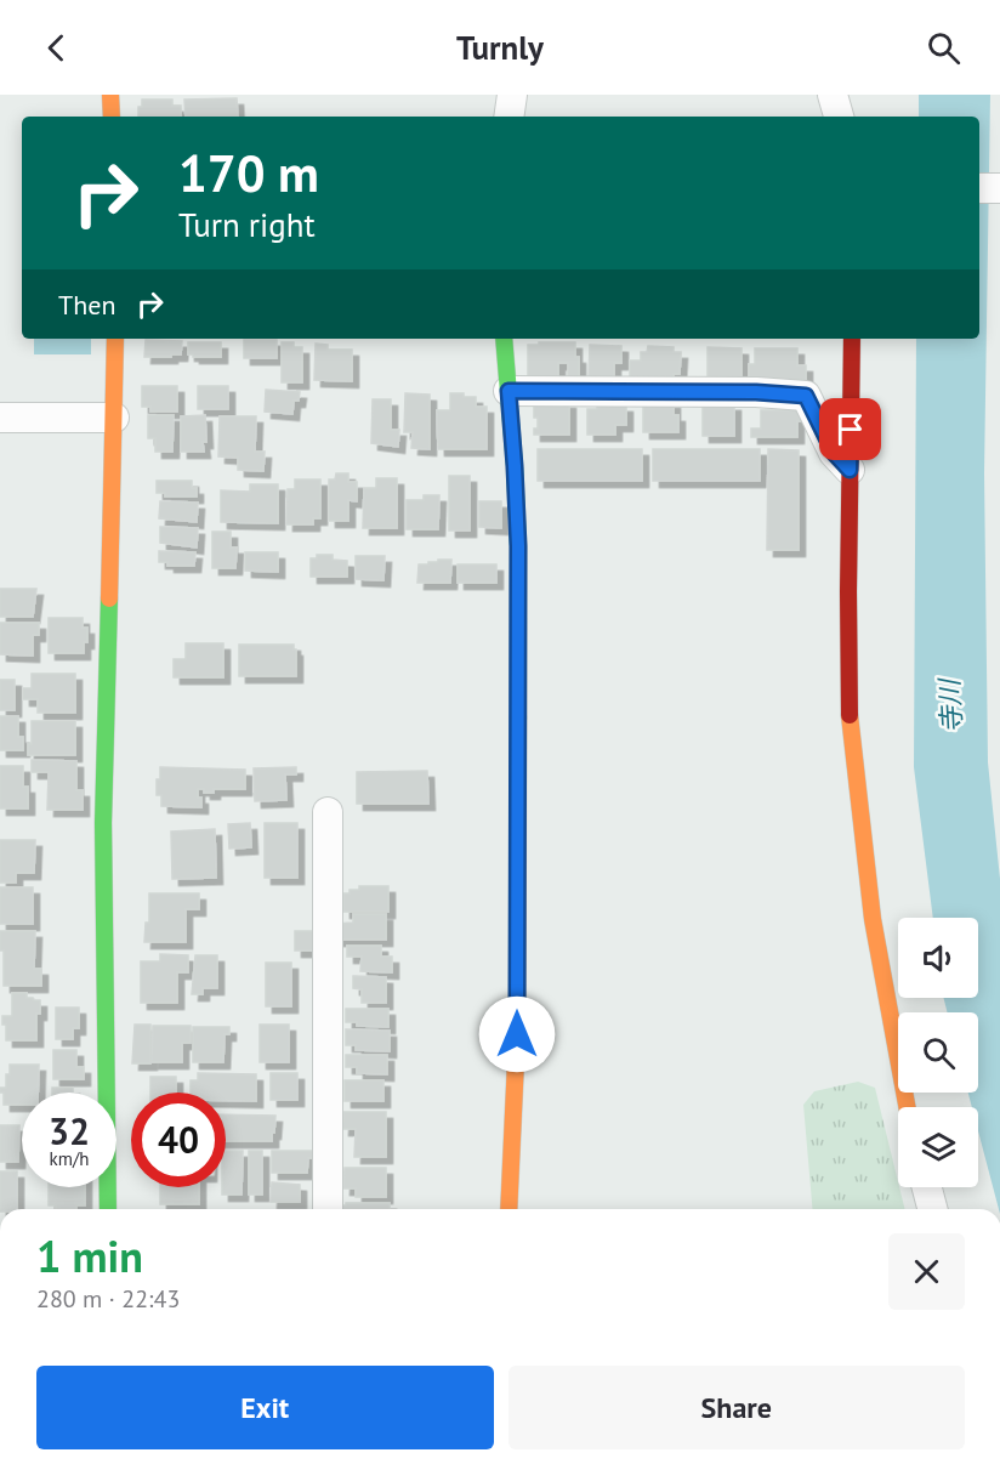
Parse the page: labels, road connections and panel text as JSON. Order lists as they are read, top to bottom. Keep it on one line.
{"water":["寺川"],"page":{"header":"Turnly","turn":["170 m","Turn right"],"then":"Then","speed":"32 km/h","limit":"40","heading":["1 min","280 m · 22:43"],"buttons":["Exit","Share"]}}
